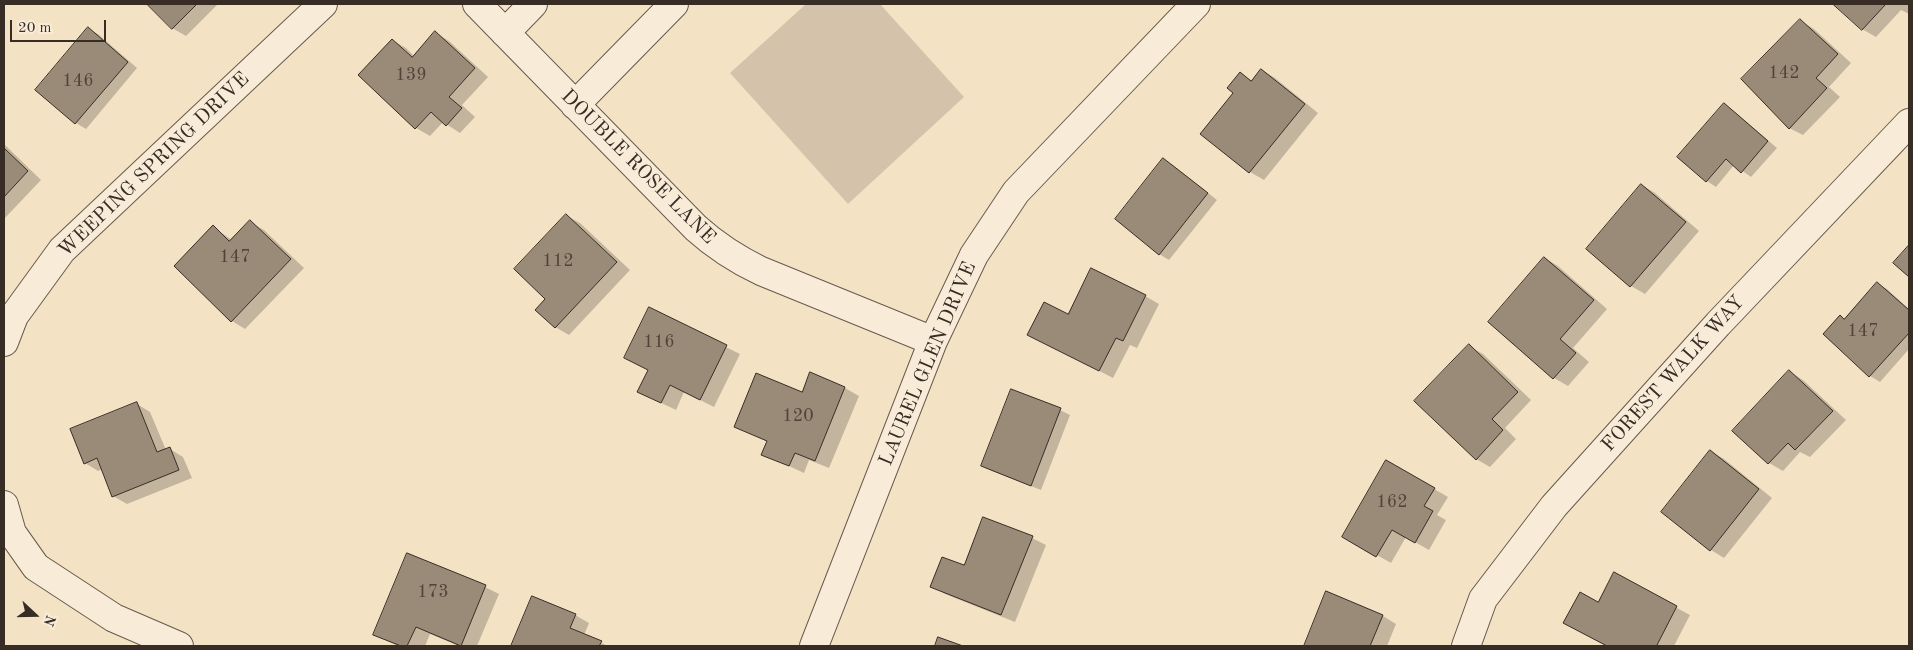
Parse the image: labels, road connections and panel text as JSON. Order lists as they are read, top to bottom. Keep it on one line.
{"streets":{"street":["WEEPING SPRING DRIVE","DOUBLE ROSE LANE","LAUREL GLEN DRIVE","FOREST WALK WAY"]},"crossings":[["DOUBLE ROSE LANE","LAUREL GLEN DRIVE"]],"house_numbers":["142","139","146","147","112","147","116","120","162","173"],"scale_bar":"20 m","north":"right"}
